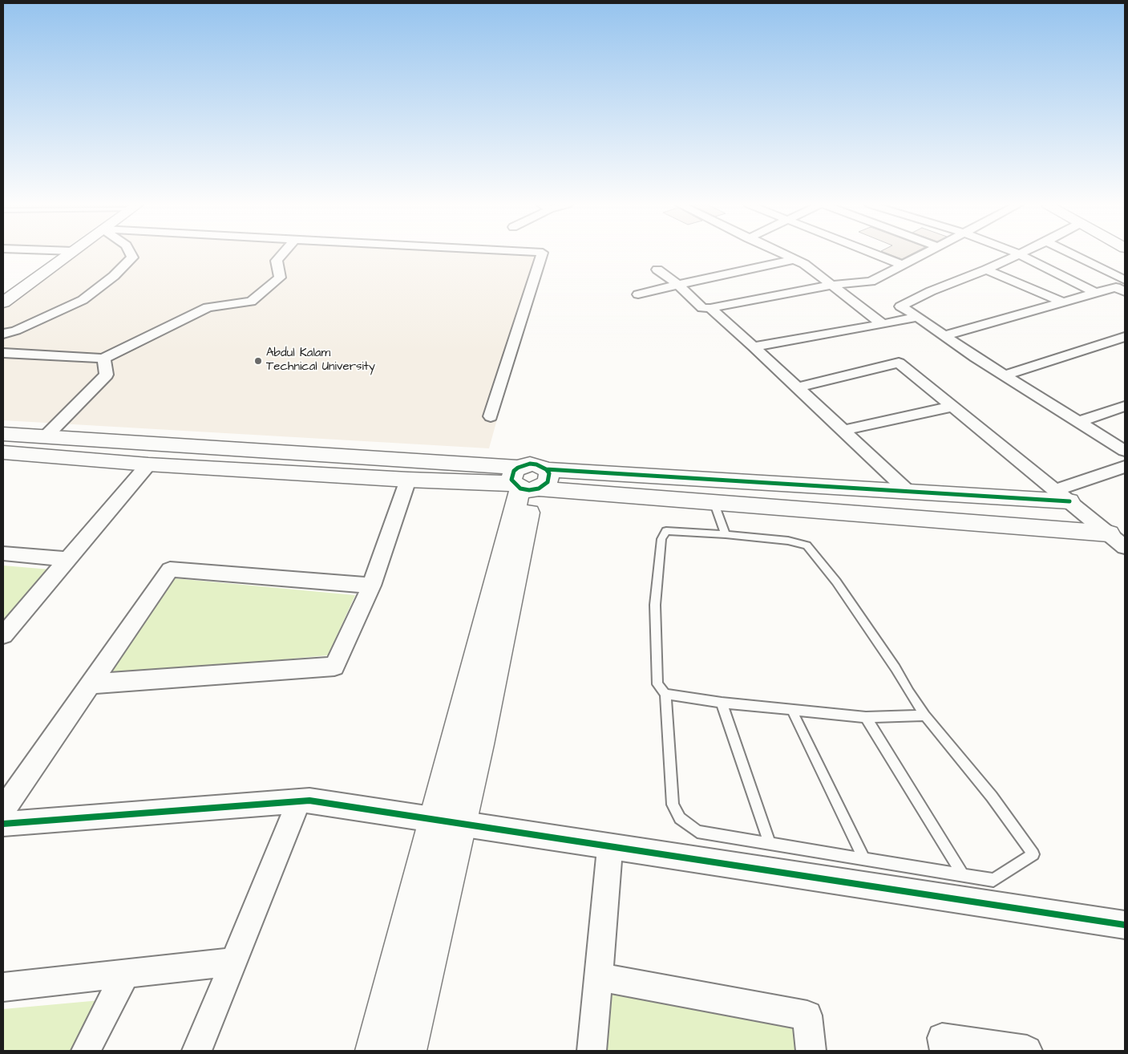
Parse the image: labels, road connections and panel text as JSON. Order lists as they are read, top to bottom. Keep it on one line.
{"places":["Abdul Kalam Technical University"]}
